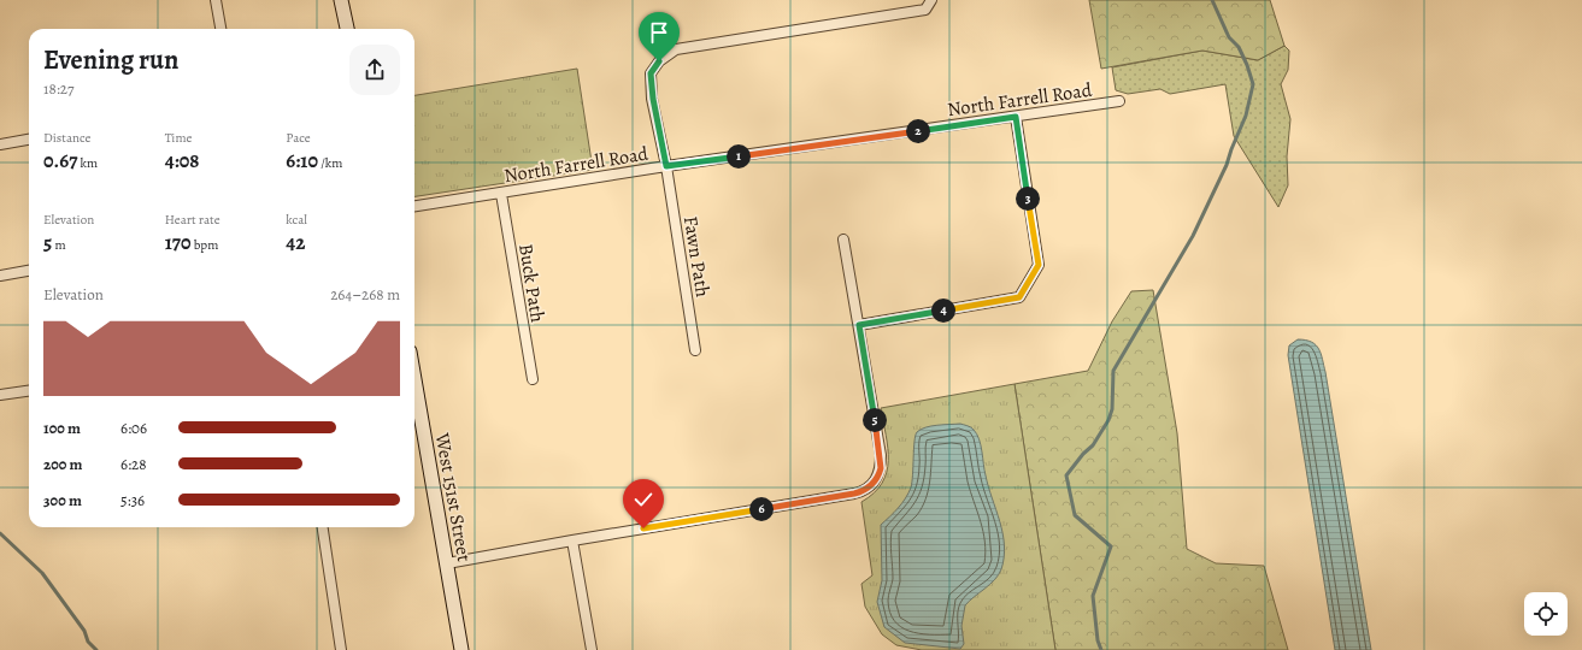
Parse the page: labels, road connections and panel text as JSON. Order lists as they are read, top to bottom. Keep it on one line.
{"streets":{"street":["North Farrell Road","Fawn Path","Buck Path","West 151st Street"]},"crossings":[["North Farrell Road","Fawn Path"],["North Farrell Road","Buck Path"]],"page":{"heading":["Evening run","18:27"],"stats":[["Distance","0.67 km"],["Time","4:08"],["Pace","6:10 /km"],["Elevation","5 m"],["Heart rate","170 bpm"],["kcal","42"]],"pins":["2","1","3","4","5","6"],"chart":["Elevation","264–268 m"],"list":[{"name":"100 m","note":"6:06"},{"name":"200 m","note":"6:28"},{"name":"300 m","note":"5:36"}]}}
